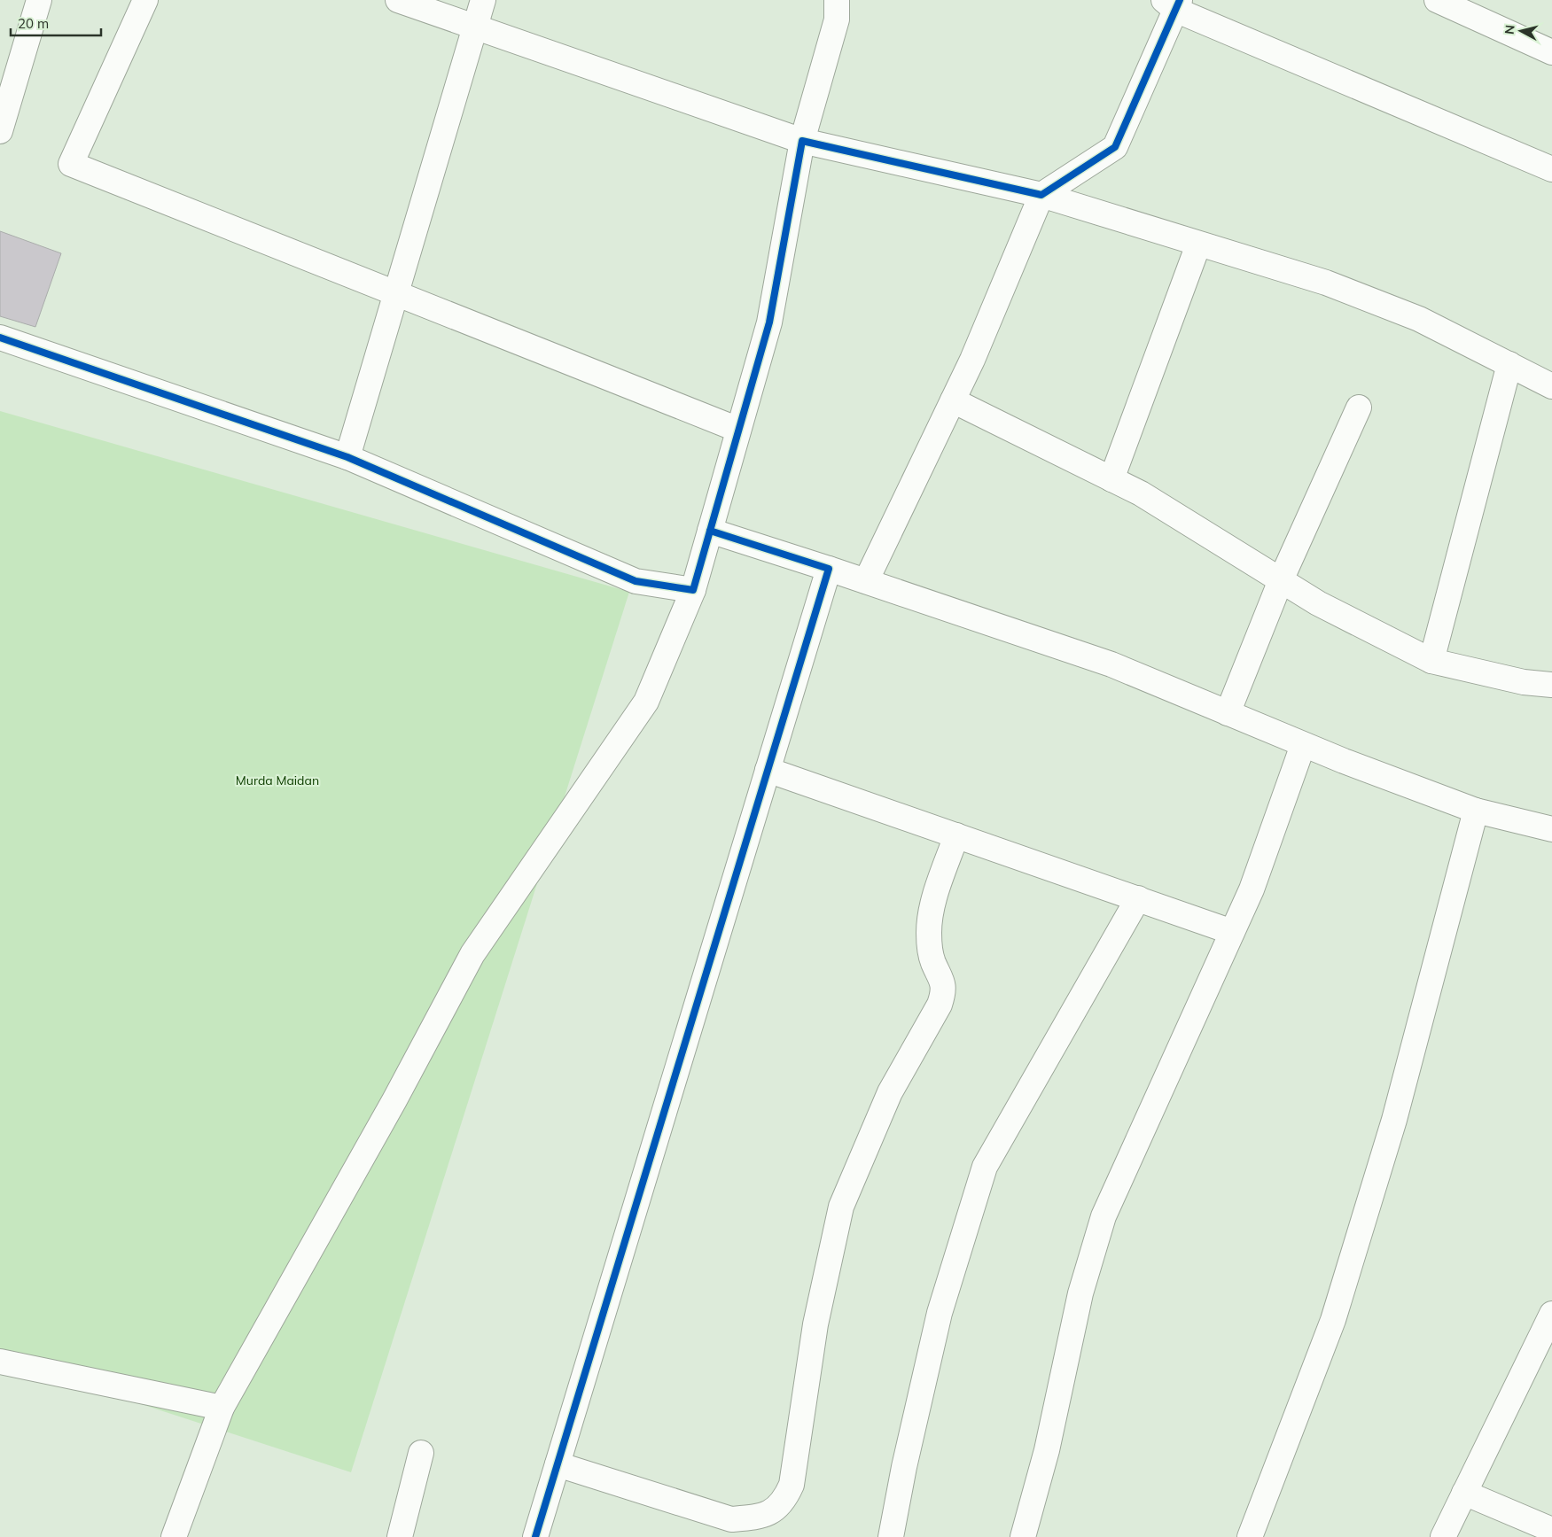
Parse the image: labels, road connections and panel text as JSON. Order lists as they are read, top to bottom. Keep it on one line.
{"parks":["Murda Maidan"],"scale_bar":"20 m","north":"left"}
